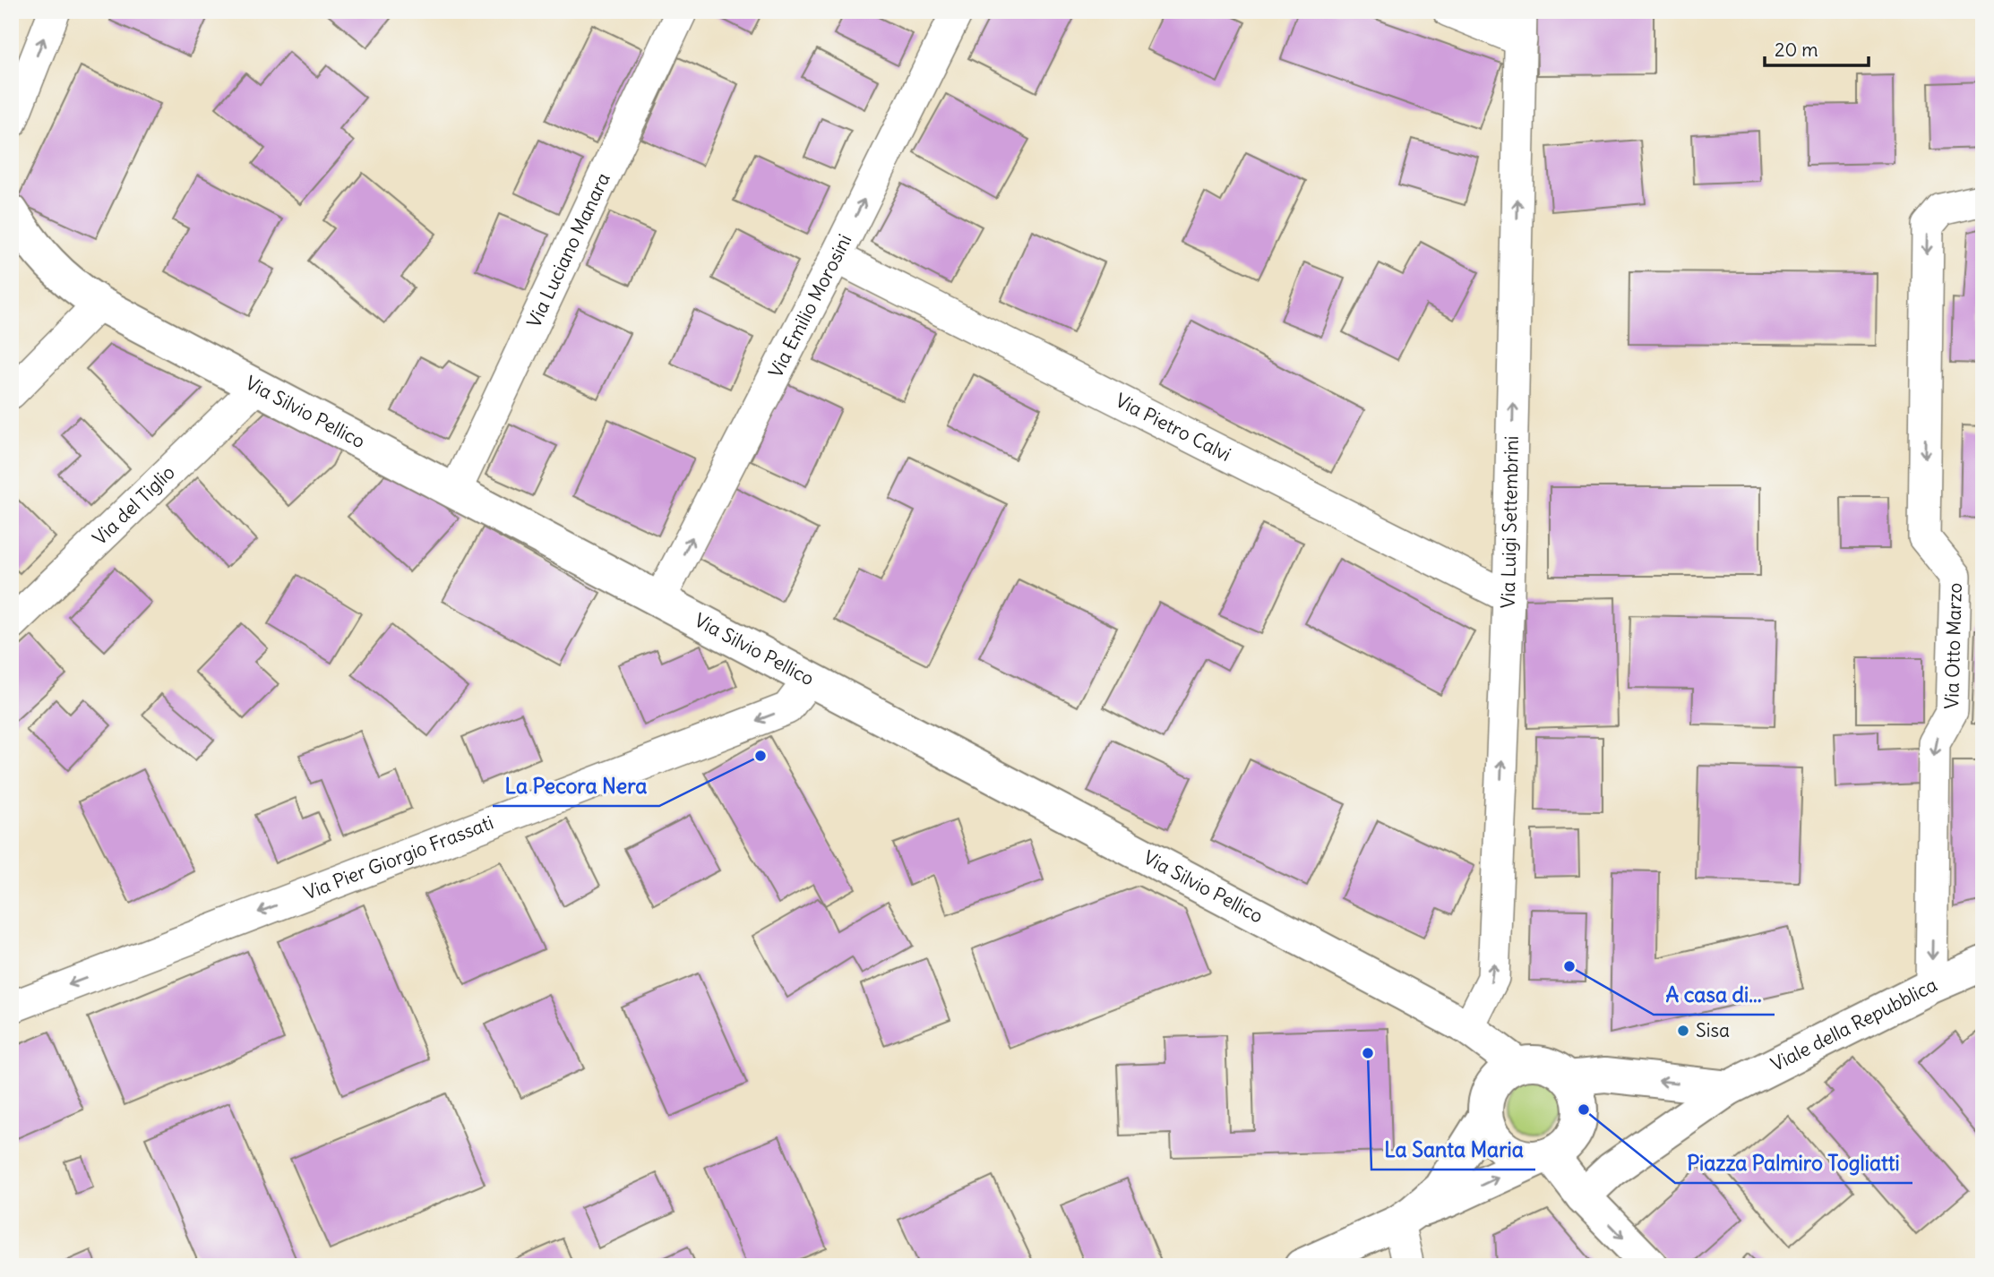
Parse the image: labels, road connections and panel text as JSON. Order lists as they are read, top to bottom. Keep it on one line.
{"streets":{"street":["Via Luciano Manara","Via Emilio Morosini","Via Silvio Pellico","Via Pietro Calvi","Via del Tiglio","Via Luigi Settembrini","Via Otto Marzo","Via Pier Giorgio Frassati","Viale della Repubblica"]},"crossings":[["Via Luciano Manara","Via Silvio Pellico"],["Via Emilio Morosini","Via Silvio Pellico"],["Via Emilio Morosini","Via Pietro Calvi"],["Via Silvio Pellico","Via del Tiglio"],["Via Silvio Pellico","Via Luigi Settembrini"],["Via Silvio Pellico","Via Pier Giorgio Frassati"],["Via Pietro Calvi","Via Luigi Settembrini"],["Via Otto Marzo","Viale della Repubblica"]],"one_way":["Via Emilio Morosini","Via Luigi Settembrini","Via Otto Marzo","Via Pier Giorgio Frassati"],"places":["La Pecora Nera","A casa di...","Sisa","La Santa Maria","Piazza Palmiro Togliatti"],"scale_bar":"20 m"}
